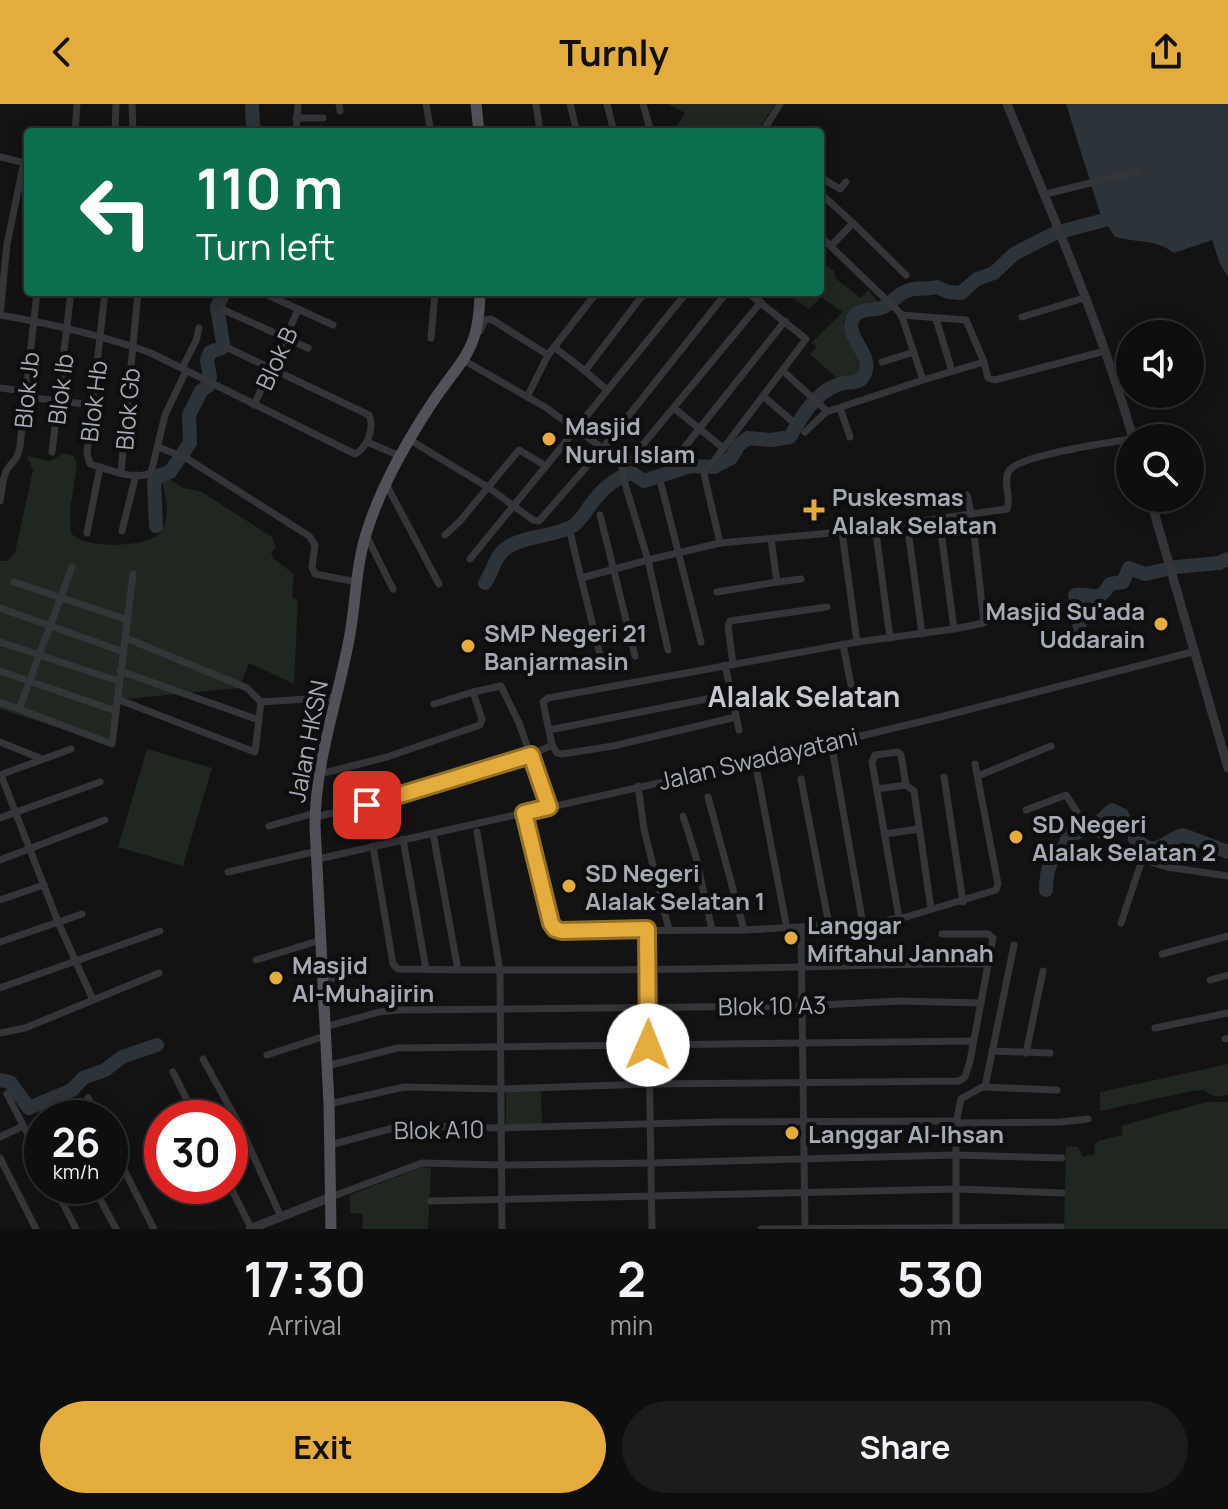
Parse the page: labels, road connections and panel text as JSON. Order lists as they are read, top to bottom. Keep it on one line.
{"streets":{"main road":["Jalan HKSN"],"street":["Blok B","Blok Ib","Blok Jb","Blok Hb","Blok Gb","Jalan Swadayatani","Blok 10 A3","Blok A10"]},"crossings":[["Jalan HKSN","Jalan Swadayatani"],["Jalan HKSN","Blok 10 A3"],["Jalan HKSN","Blok A10"]],"districts":["Alalak Selatan"],"places":{"other":["Masjid Nurul Islam","Masjid Su'ada Uddarain","SMP Negeri 21 Banjarmasin","SD Negeri Alalak Selatan 2","SD Negeri Alalak Selatan 1","Langgar Miftahul Jannah","Masjid Al-Muhajirin","Langgar Al-Ihsan"],"health":["Puskesmas Alalak Selatan"]},"page":{"header":"Turnly","turn":["110 m","Turn left"],"speed":"26 km/h","limit":"30","eta":["17:30","Arrival","2","min","530","m"],"buttons":["Exit","Share"]}}
